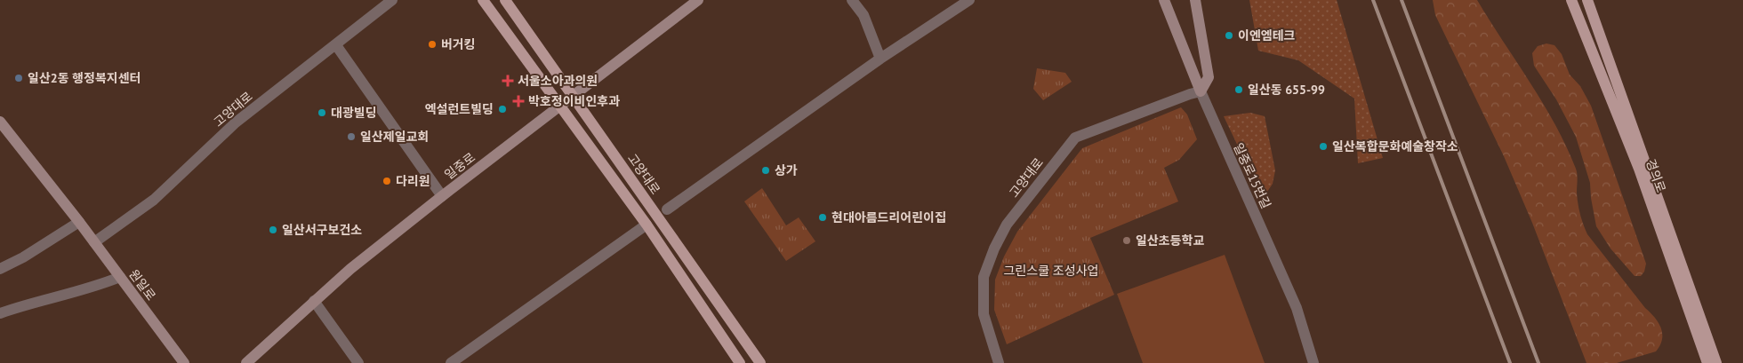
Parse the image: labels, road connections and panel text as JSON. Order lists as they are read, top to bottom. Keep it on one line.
{"streets":{"main road":["고양대로","경의로"],"street":["일중로","일중로15번길","원일로"]},"crossings":[["고양대로","일중로"],["고양대로","일중로15번길"],["고양대로","원일로"]],"parks":["그린스쿨 조성사업"],"places":{"other":["이엔엠테크","버거킹","일산2동 행정복지센터","일산동 655-99","엑설런트빌딩","대광빌딩","일산제일교회","일산복합문화예술창작소","상가","다리원","현대아름드리어린이집","일산서구보건소","일산초등학교"],"health":["서울소아과의원","박호정이비인후과"]}}
